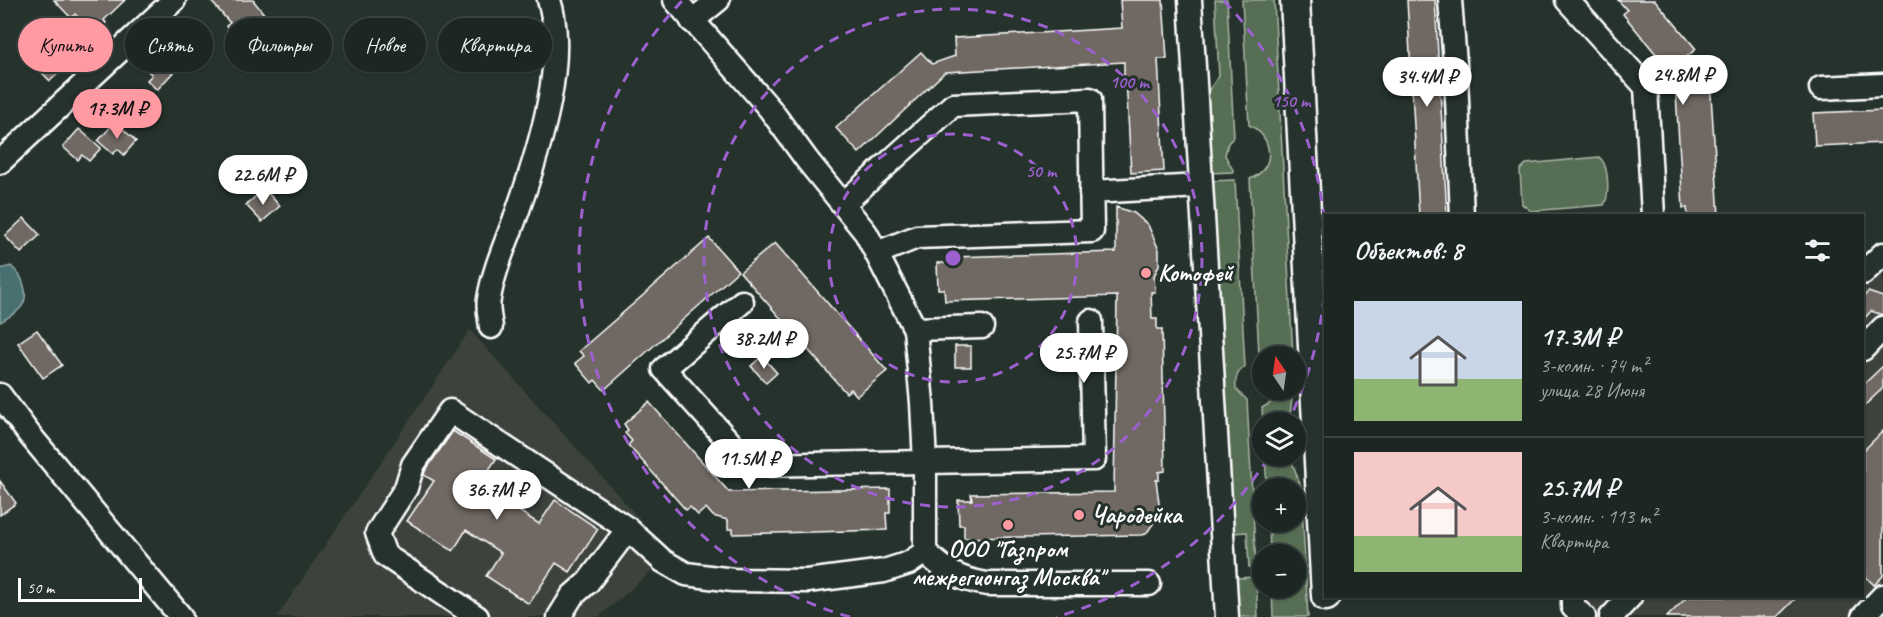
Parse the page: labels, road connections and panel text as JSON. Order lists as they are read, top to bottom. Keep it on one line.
{"places":["Котофей","Чародейка","ООО \"Газпром межрегионгаз Москва\""],"scale_bar":"50 m","north":"top","page":{"chip":["Купить","Снять","Фильтры","Новое","Квартира"],"price":["24.8M ₽","34.4M ₽","17.3M ₽","22.6M ₽","38.2M ₽","25.7M ₽","11.5M ₽","36.7M ₽"],"heading":"Объектов: 8","list":[{"name":"17.3M ₽","note":"3-комн. · 74 m² · улица 28 Июня"},{"name":"25.7M ₽","note":"3-комн. · 113 m² · Квартира"}],"map_buttons":["+","−"],"scale":"50 m"},"rings":["100 m","150 m","50 m"]}
